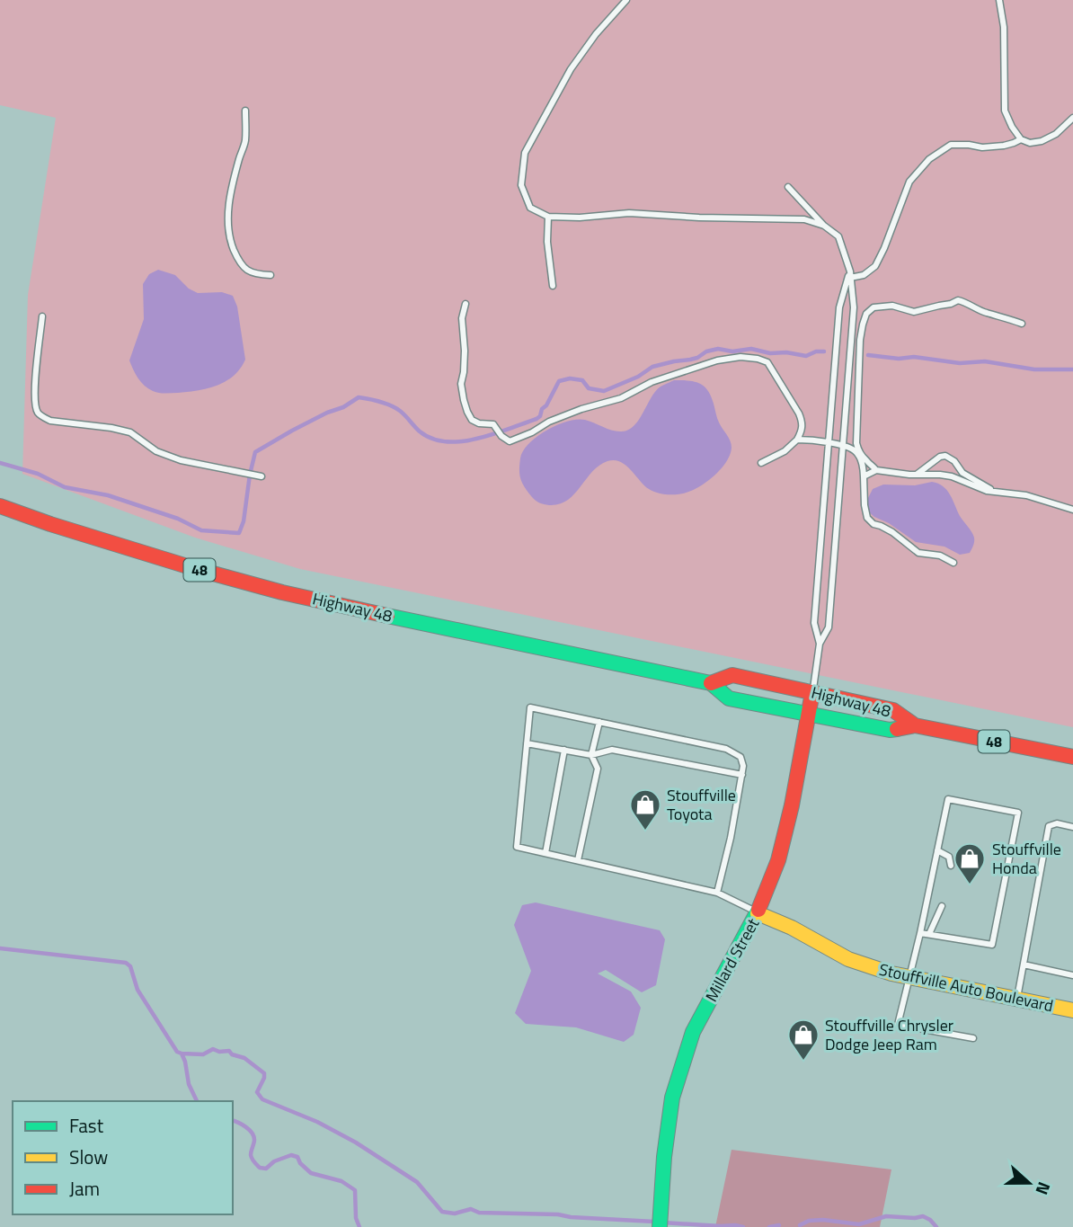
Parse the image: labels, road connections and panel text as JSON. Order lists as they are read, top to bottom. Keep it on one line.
{"streets":{"main road":["48","Highway 48","Millard Street","Stouffville Auto Boulevard"]},"crossings":[["Highway 48","Millard Street"],["Millard Street","Stouffville Auto Boulevard"]],"places":{"shop":["Stouffville Toyota","Stouffville Honda","Stouffville Chrysler Dodge Jeep Ram"]},"legend":["Fast","Slow","Jam"],"north":"right"}
